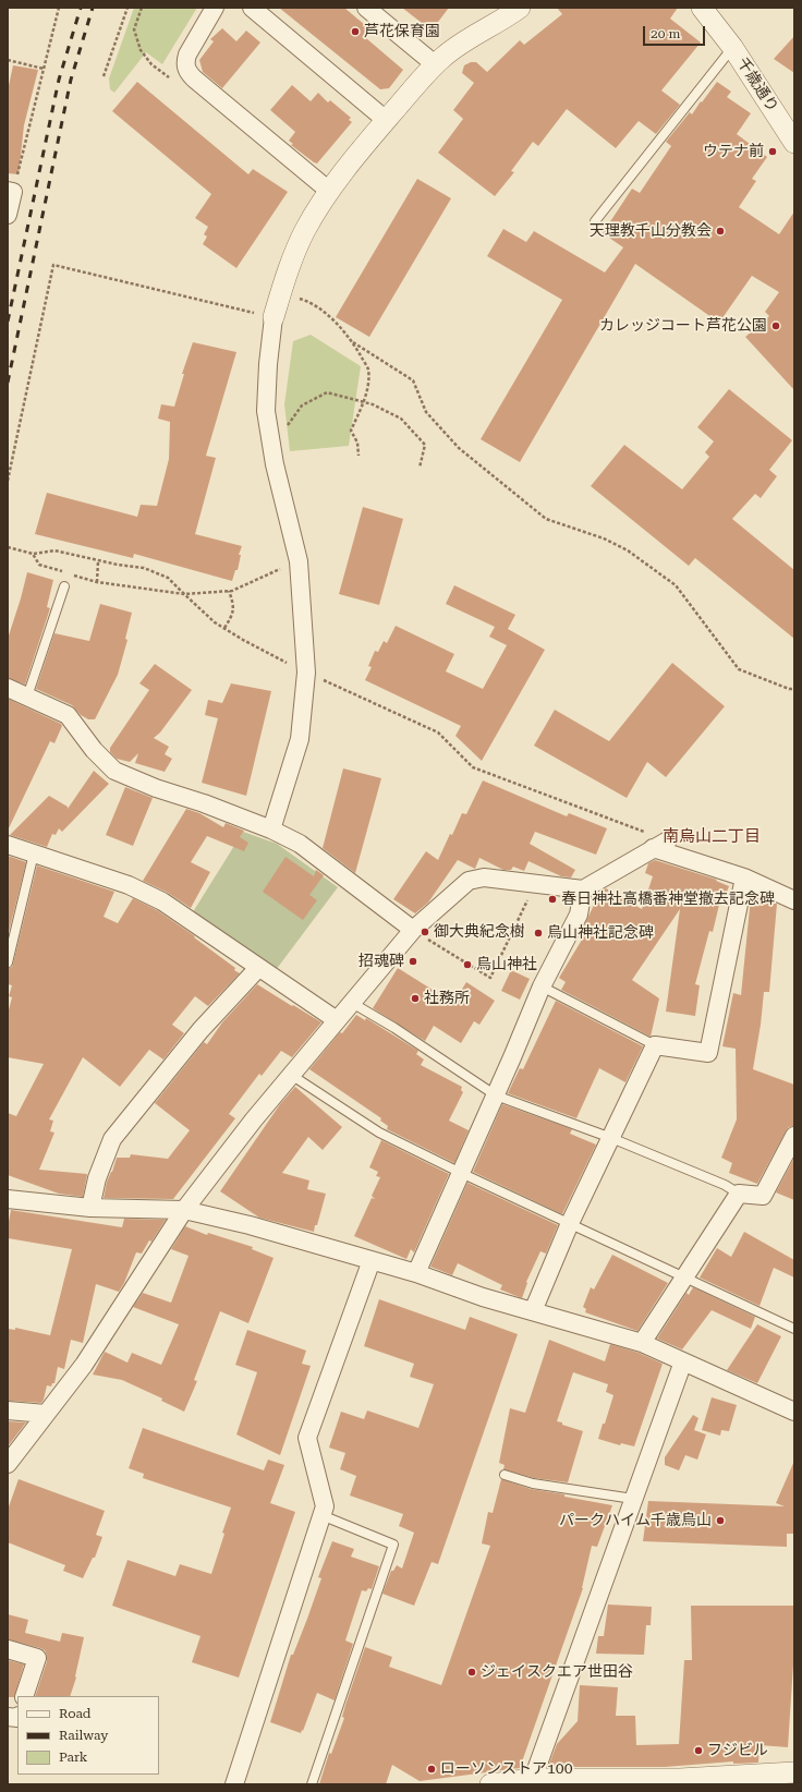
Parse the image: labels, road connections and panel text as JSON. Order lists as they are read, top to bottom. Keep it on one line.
{"streets":{"street":["千歳通り"]},"districts":["南烏山二丁目"],"places":["芦花保育園","ウテナ前","天理教千山分教会","カレッジコート芦花公園","春日神社高橋番神堂撤去記念碑","御大典紀念樹","烏山神社記念碑","招魂碑","烏山神社","社務所","パークハイム千歳烏山","ジェイスクエア世田谷","フジビル","ローソンストア100"],"legend":["Road","Railway","Park"],"scale_bar":"20 m"}
